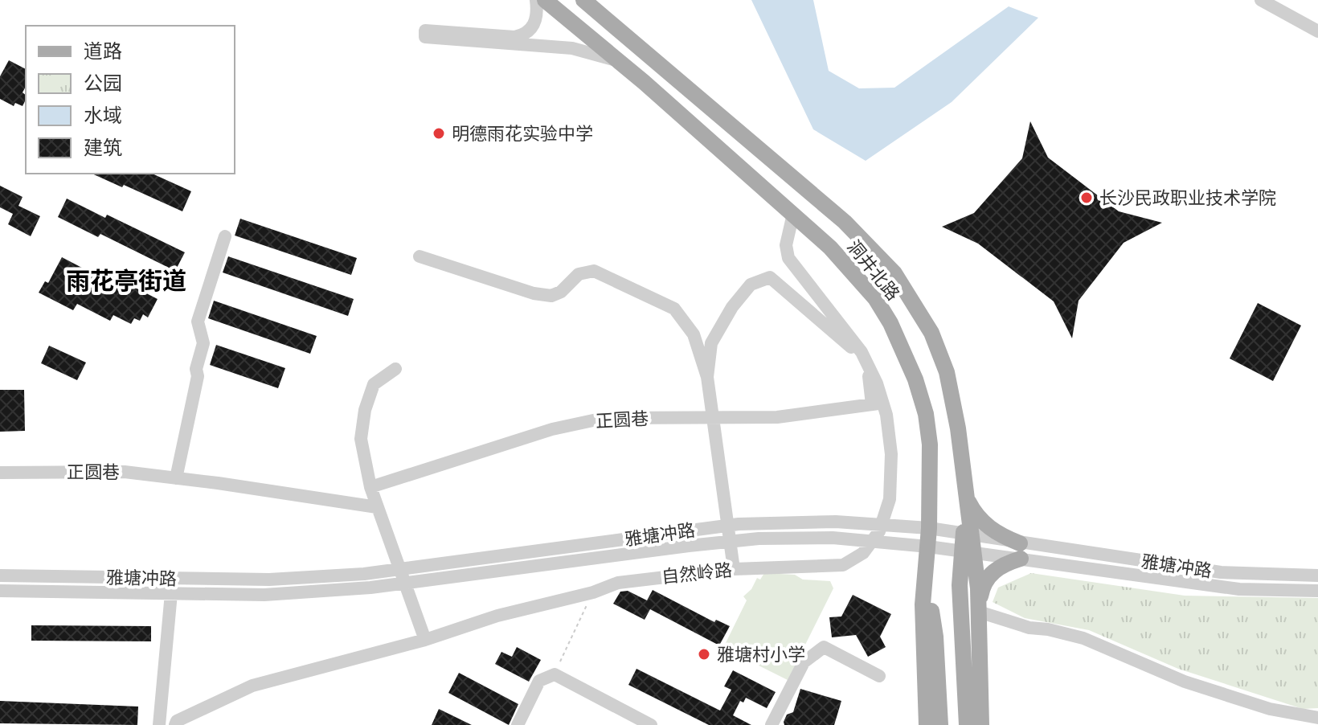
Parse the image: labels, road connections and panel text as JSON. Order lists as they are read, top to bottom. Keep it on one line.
{"streets":{"main road":["洞井北路"],"street":["正圆巷","雅塘冲路","自然岭路"]},"crossings":[["洞井北路","雅塘冲路"],["洞井北路","自然岭路"],["正圆巷","自然岭路"],["雅塘冲路","自然岭路"]],"districts":["雨花亭街道"],"places":["明德雨花实验中学","长沙民政职业技术学院","雅塘村小学"],"legend":["道路","公园","水域","建筑"]}
